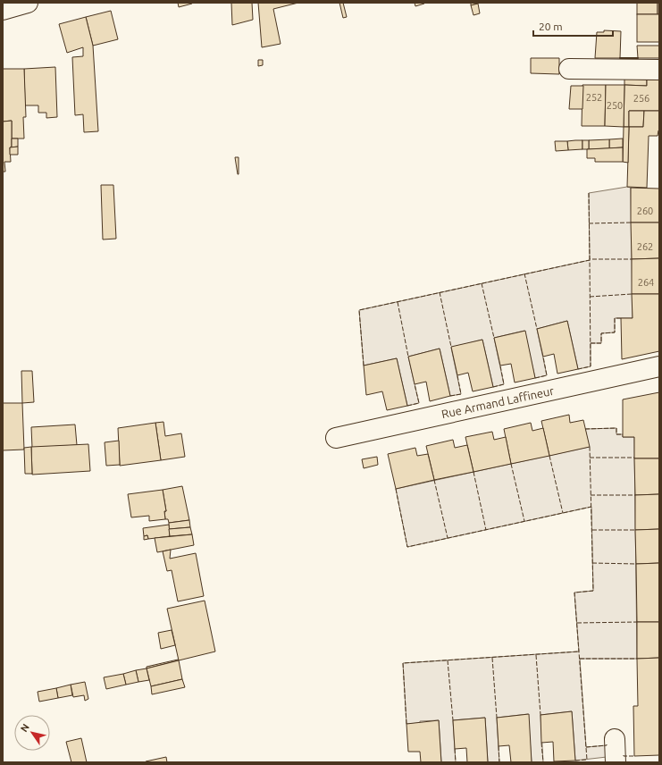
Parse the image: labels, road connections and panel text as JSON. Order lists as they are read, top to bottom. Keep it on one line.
{"streets":{"street":["Rue Armand Laffineur"]},"house_numbers":["252","256","250","260","262","264"],"scale_bar":"20 m","north":"top left"}
